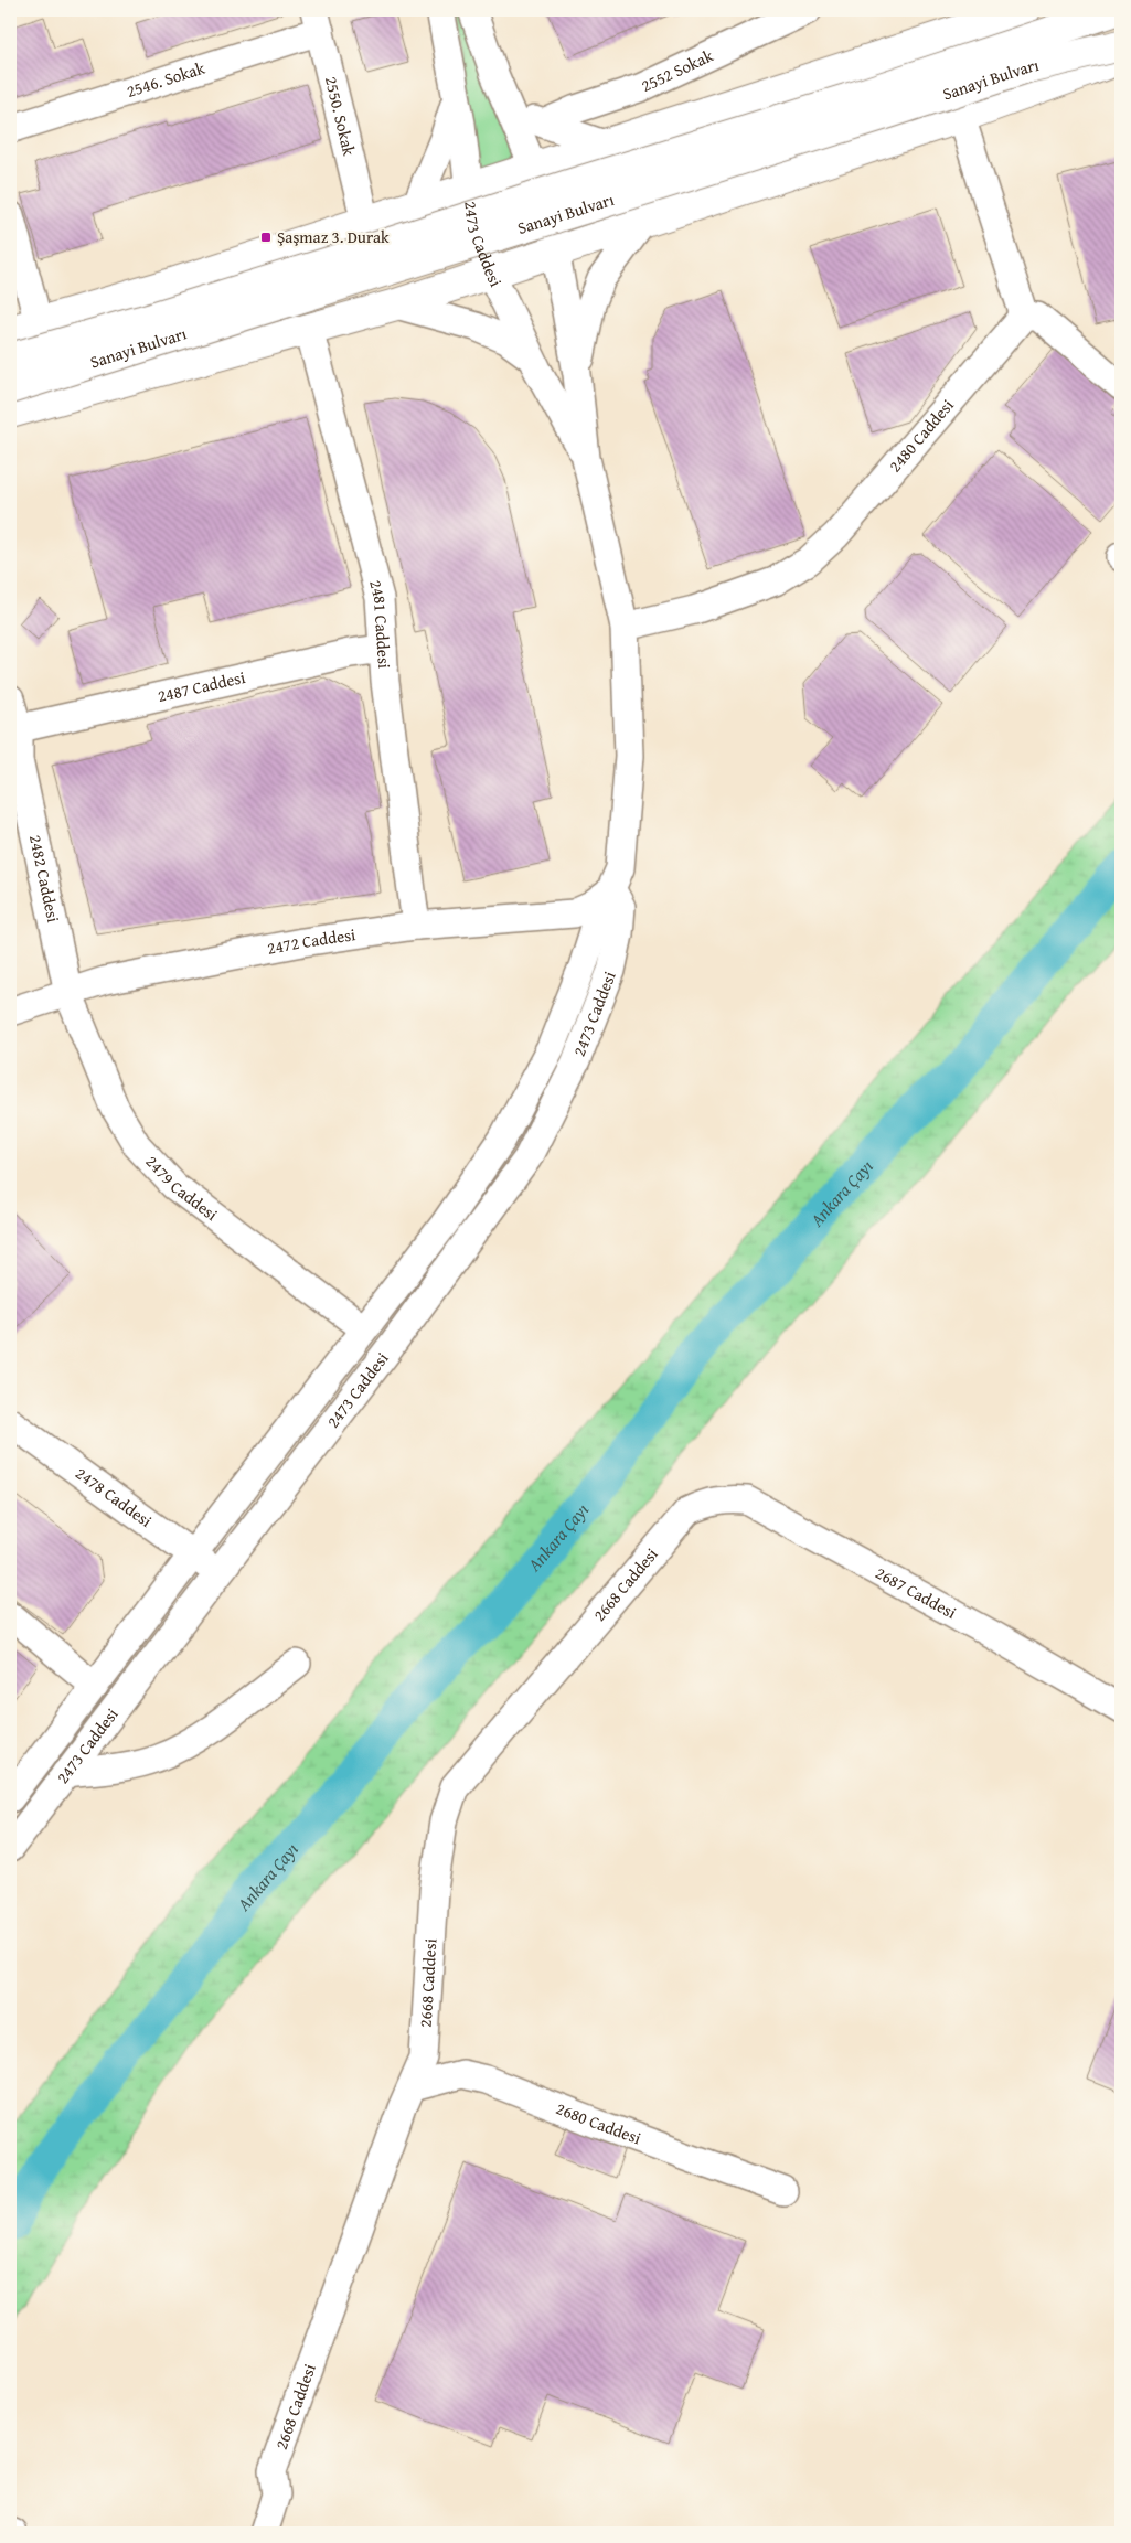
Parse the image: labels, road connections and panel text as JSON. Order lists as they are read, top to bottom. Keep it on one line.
{"streets":{"main road":["Sanayi Bulvarı"],"street":["2552 Sokak","2546. Sokak","2550. Sokak","2473 Caddesi","2480 Caddesi","2481 Caddesi","2487 Caddesi","2482 Caddesi","2472 Caddesi","2479 Caddesi","2478 Caddesi","2668 Caddesi","2687 Caddesi","2680 Caddesi"]},"crossings":[["2546. Sokak","2550. Sokak"],["2473 Caddesi","2480 Caddesi"],["2473 Caddesi","2472 Caddesi"],["2473 Caddesi","2479 Caddesi"],["2473 Caddesi","2478 Caddesi"],["2481 Caddesi","2487 Caddesi"],["2481 Caddesi","2472 Caddesi"],["2487 Caddesi","2482 Caddesi"],["2482 Caddesi","2472 Caddesi"],["2482 Caddesi","2479 Caddesi"],["2472 Caddesi","2479 Caddesi"],["2668 Caddesi","2687 Caddesi"],["2668 Caddesi","2680 Caddesi"]],"water":["Ankara Çayı"],"places":{"transit":["Şaşmaz 3. Durak"]}}
